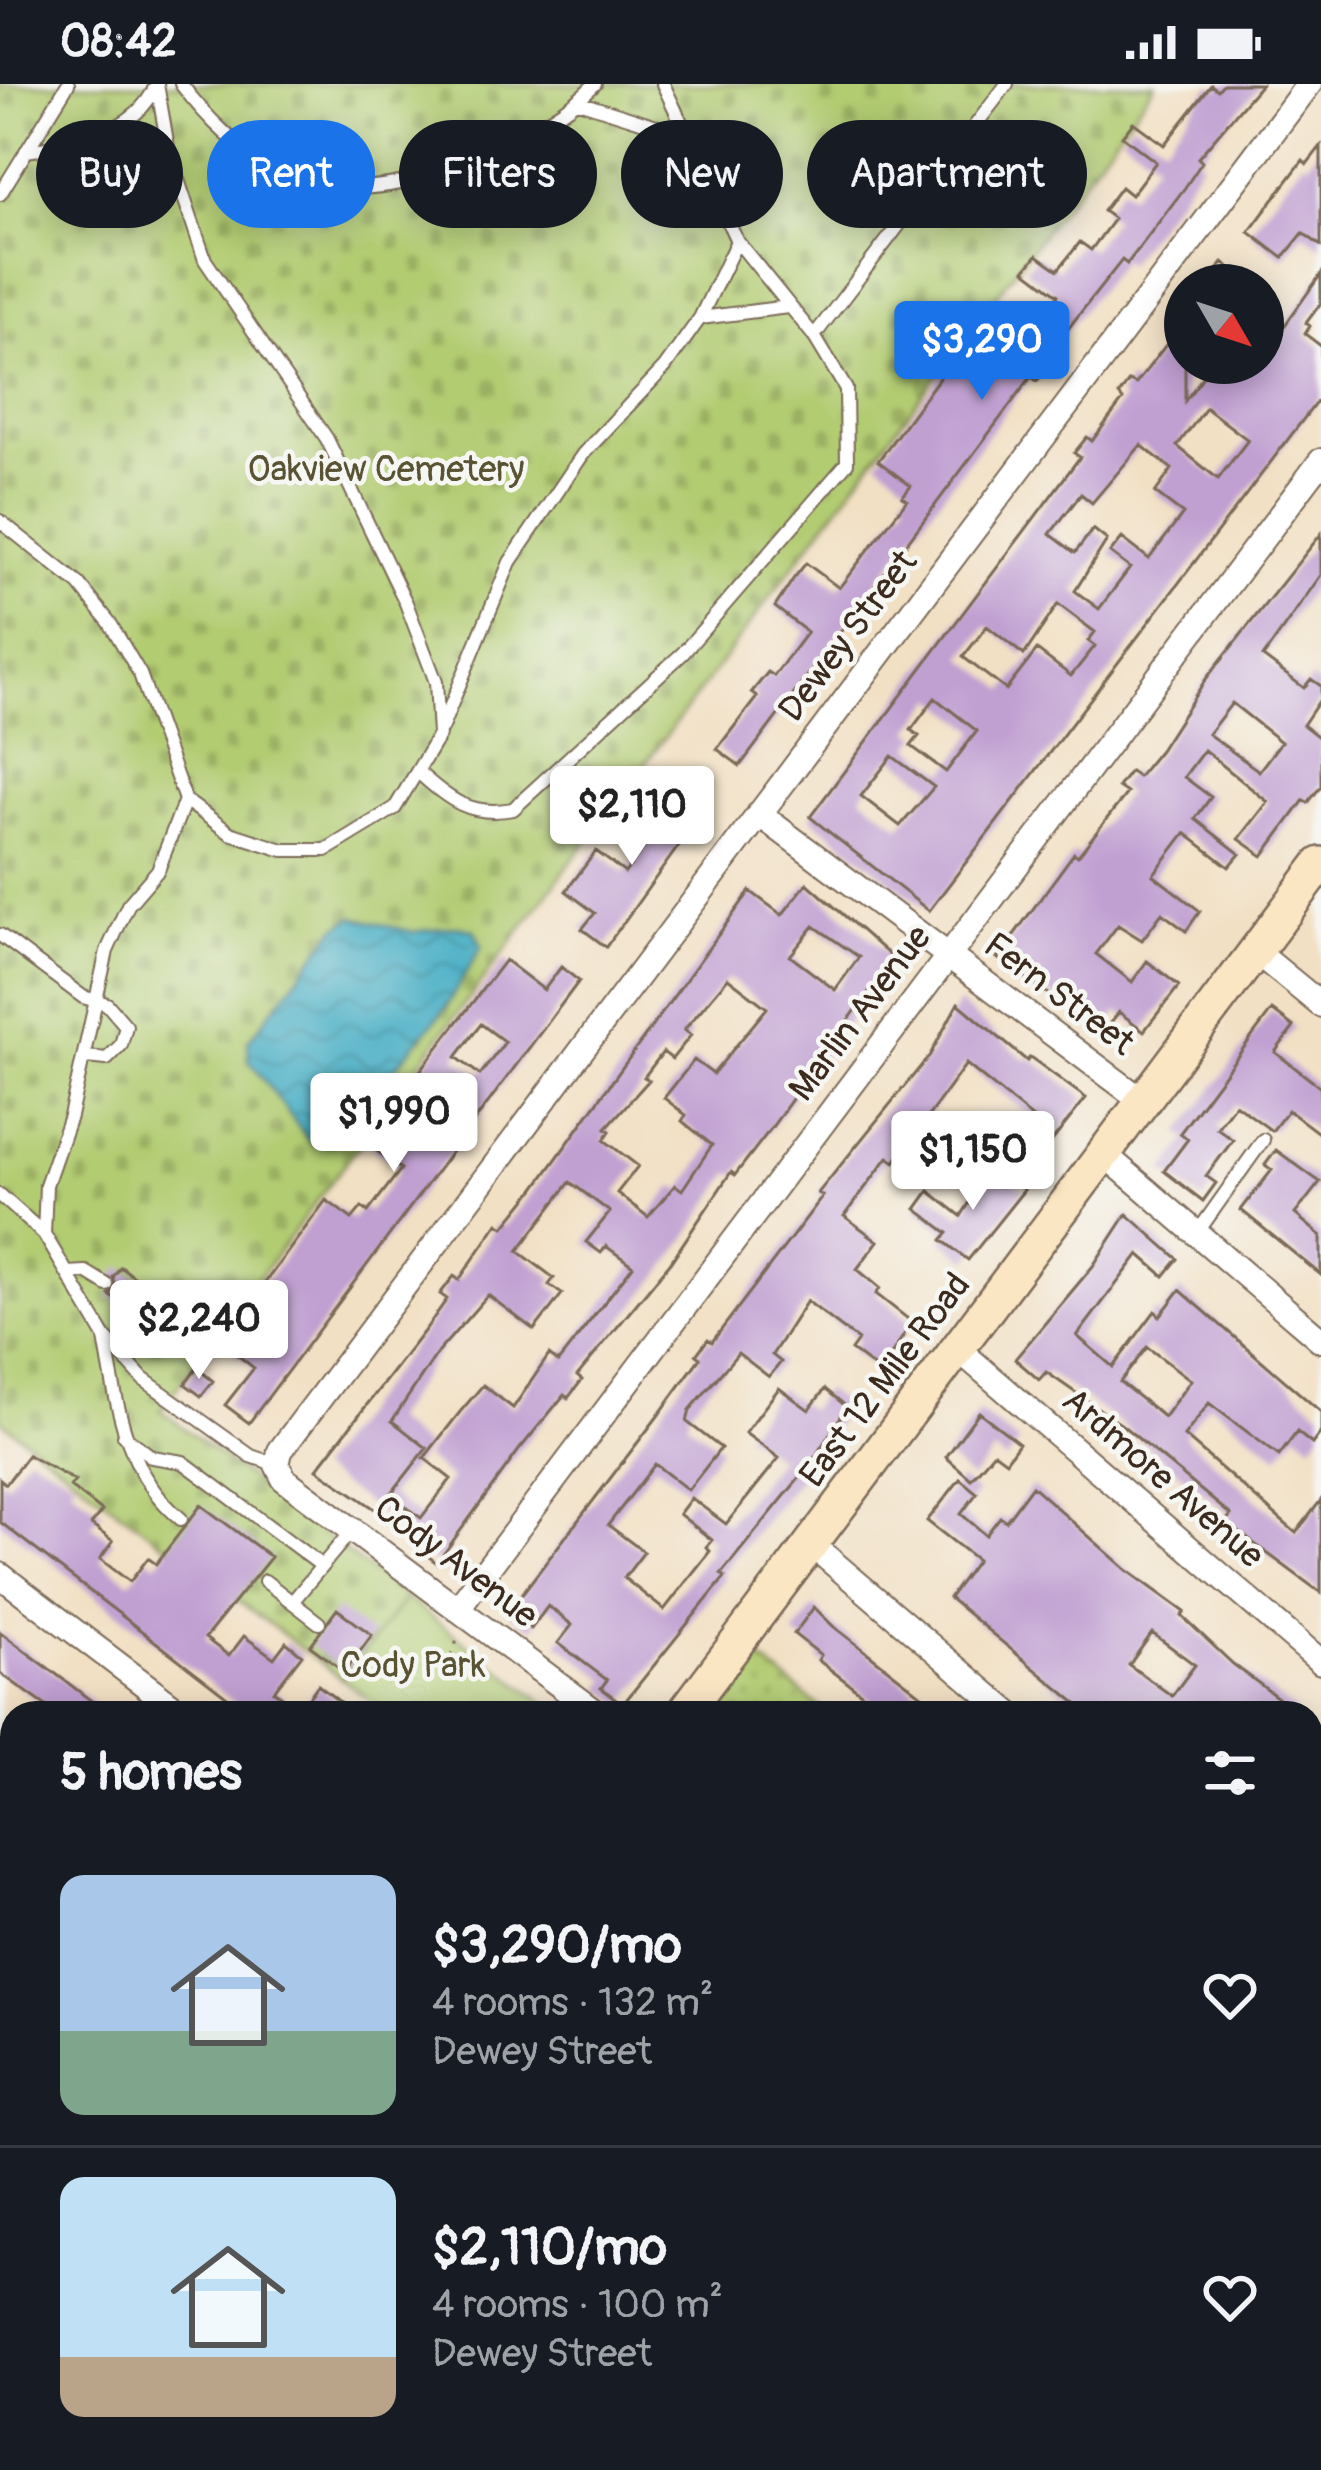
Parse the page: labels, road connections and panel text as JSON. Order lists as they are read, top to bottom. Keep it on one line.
{"streets":{"main road":["East 12 Mile Road"],"street":["Dewey Street","Fern Street","Marlin Avenue","Ardmore Avenue","Cody Avenue"]},"crossings":[["Dewey Street","Fern Street"],["Dewey Street","Cody Avenue"],["Fern Street","Marlin Avenue"],["Fern Street","East 12 Mile Road"],["Marlin Avenue","Cody Avenue"],["East 12 Mile Road","Ardmore Avenue"]],"parks":["Oakview Cemetery","Cody Park"],"north":"bottom right","page":{"status":"08:42","chip":["Buy","Rent","Filters","New","Apartment"],"price":["$3,290","$2,110","$1,990","$1,150","$2,240"],"heading":"5 homes","list":[{"name":"$3,290/mo","note":"4 rooms · 132 m² · Dewey Street"},{"name":"$2,110/mo","note":"4 rooms · 100 m² · Dewey Street"}]}}
